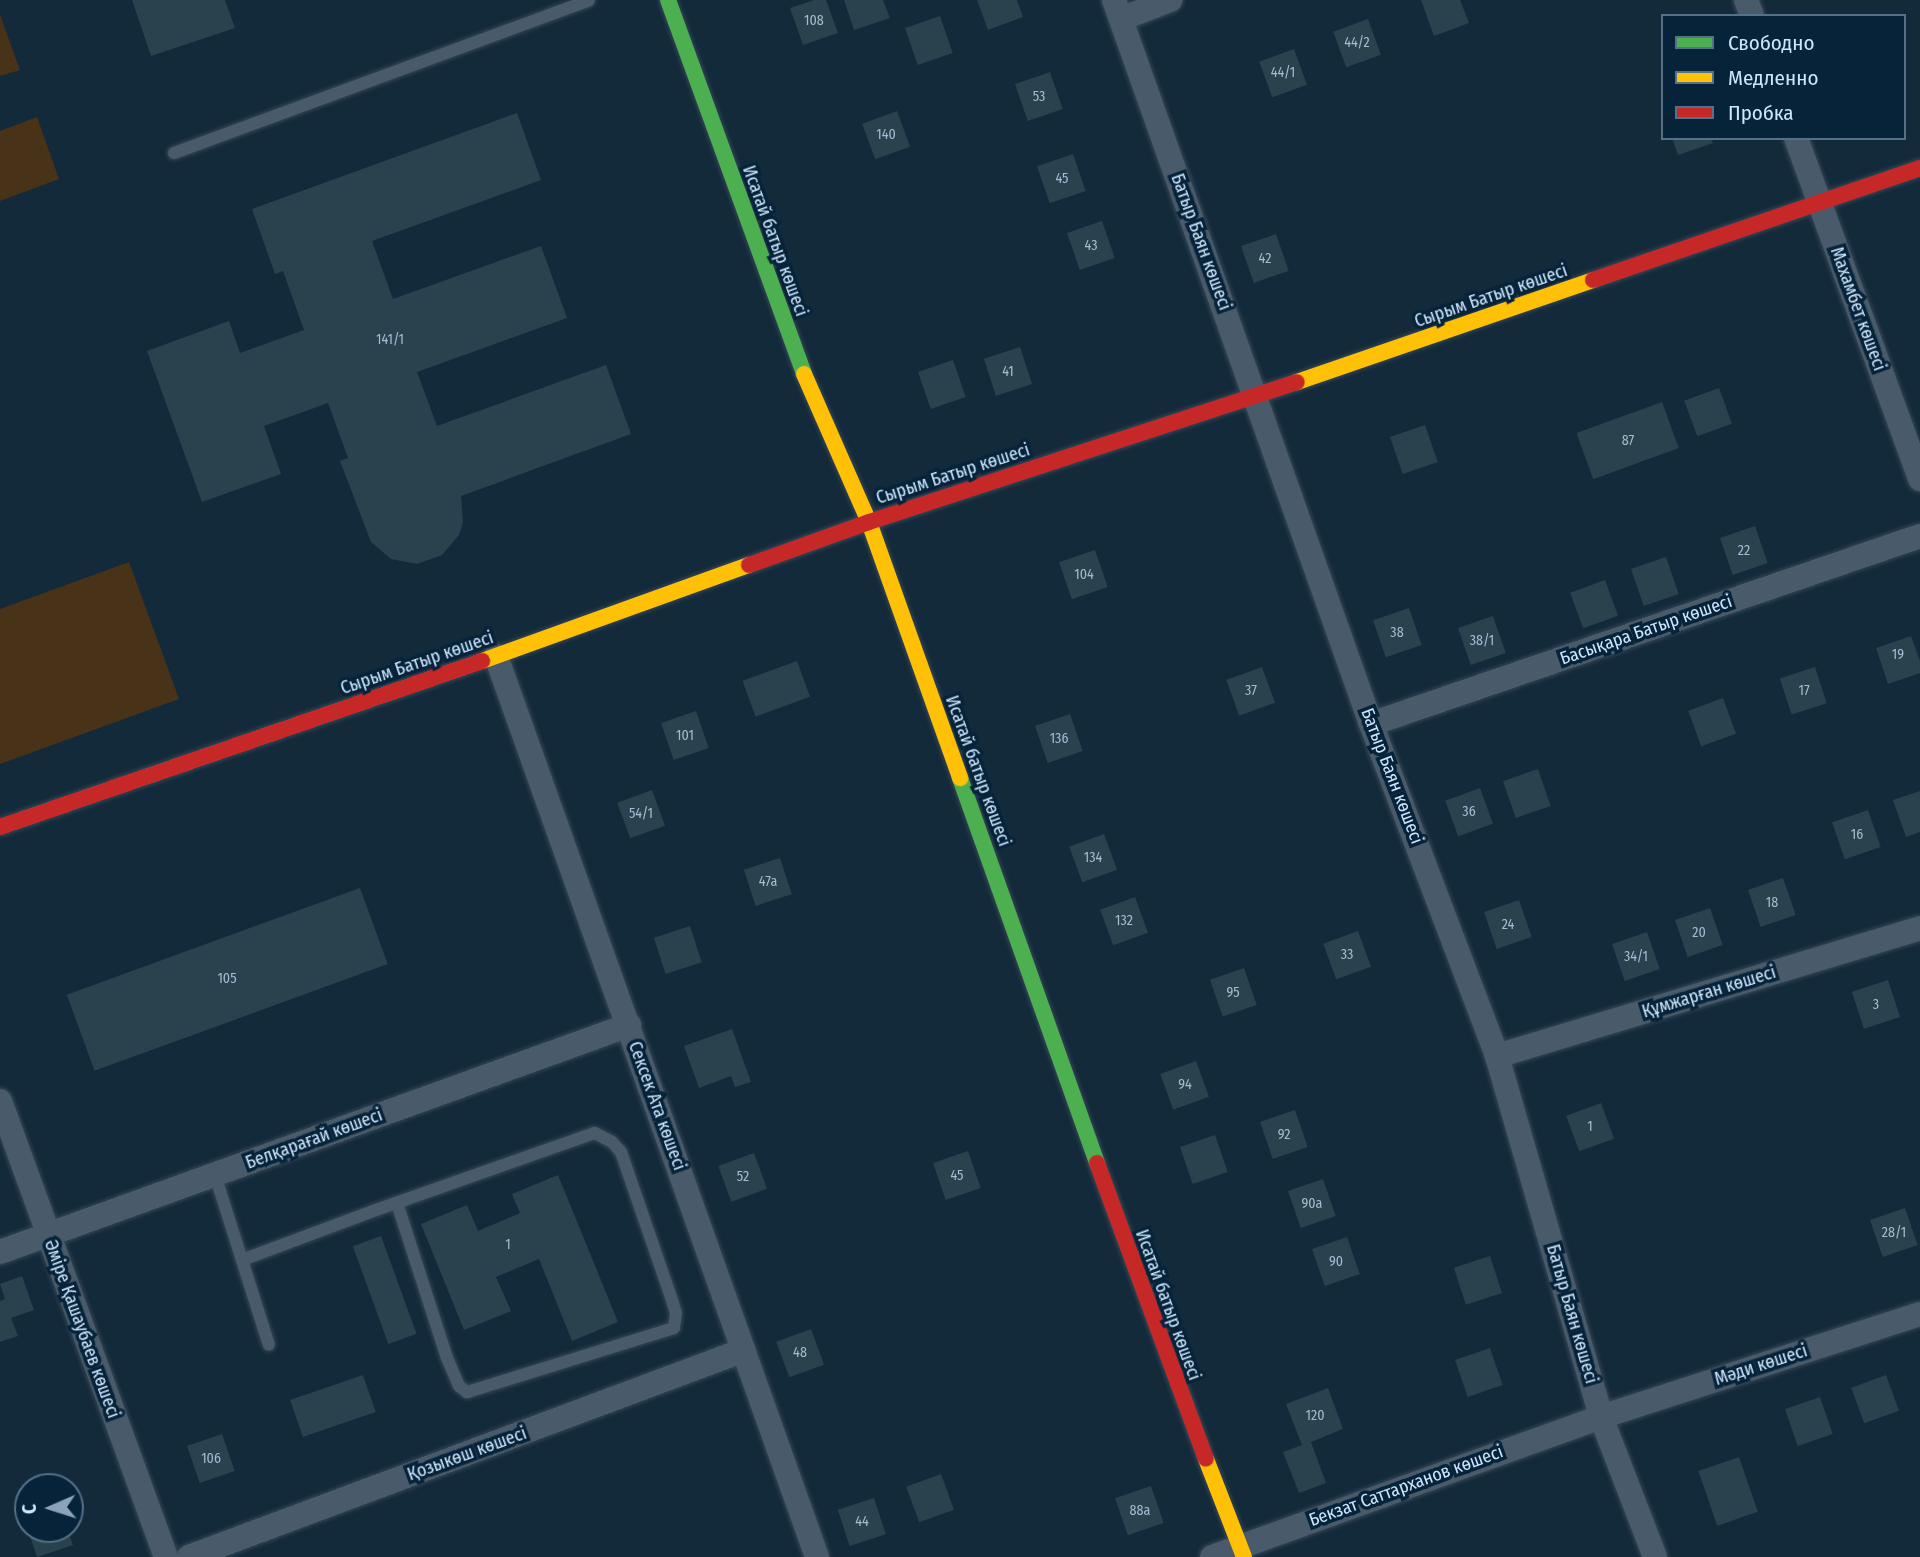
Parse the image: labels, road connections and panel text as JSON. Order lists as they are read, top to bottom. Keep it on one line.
{"streets":{"street":["Исатай батыр көшесі","Батыр Баян көшесі","Сырым Батыр көшесі","Махамбет көшесі","Басықара Батыр көшесі","Құмжарған көшесі","Сексек Ата көшесі","Белқарағай көшесі","Әміре Қашаубаев көшесі","Мәди көшесі","Қозыкөш көшесі","Бекзат Саттарханов көшесі"]},"crossings":[["Исатай батыр көшесі","Сырым Батыр көшесі"],["Исатай батыр көшесі","Бекзат Саттарханов көшесі"],["Батыр Баян көшесі","Сырым Батыр көшесі"],["Батыр Баян көшесі","Басықара Батыр көшесі"],["Батыр Баян көшесі","Құмжарған көшесі"],["Батыр Баян көшесі","Мәди көшесі"],["Батыр Баян көшесі","Бекзат Саттарханов көшесі"],["Сырым Батыр көшесі","Махамбет көшесі"],["Сырым Батыр көшесі","Сексек Ата көшесі"],["Сексек Ата көшесі","Белқарағай көшесі"],["Сексек Ата көшесі","Қозыкөш көшесі"],["Белқарағай көшесі","Әміре Қашаубаев көшесі"],["Мәди көшесі","Бекзат Саттарханов көшесі"]],"house_numbers":["108","44/2","44/1","53","140","45","43","42","141/1","41","87","22","104","38","38/1","19","37","17","101","136","36","54/1","16","134","47а","18","132","24","20","33","34/1","105","95","3","94","1","92","45","52","90а","28/1","1","90","48","120","106","88а","44"],"legend":["Свободно","Медленно","Пробка"],"north":"left"}
